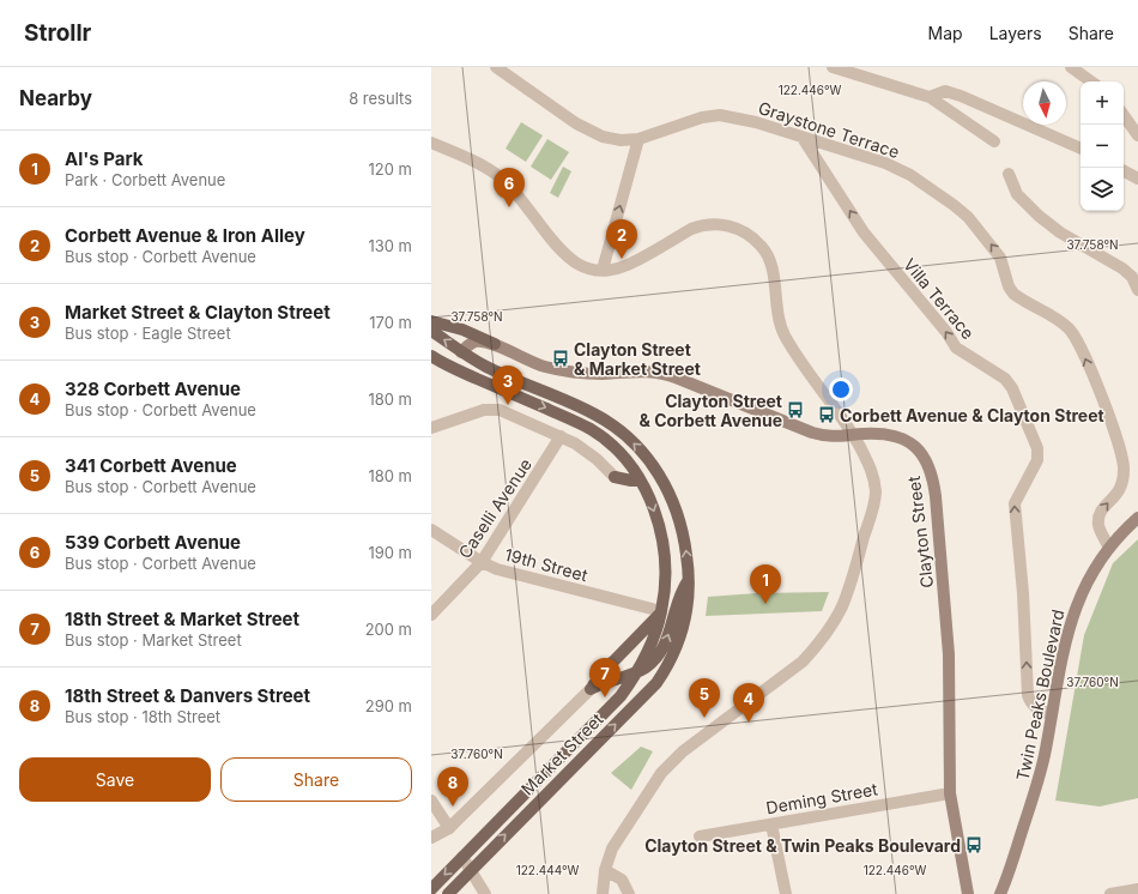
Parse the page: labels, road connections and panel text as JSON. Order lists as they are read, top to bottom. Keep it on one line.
{"streets":{"main road":["Clayton Street","Twin Peaks Boulevard","Market Street"],"street":["Graystone Terrace","Villa Terrace","Caselli Avenue","19th Street","Deming Street"]},"crossings":[["Graystone Terrace","Villa Terrace"],["Graystone Terrace","Twin Peaks Boulevard"],["Villa Terrace","Twin Peaks Boulevard"],["Caselli Avenue","19th Street"],["Clayton Street","Market Street"],["Clayton Street","Deming Street"],["19th Street","Market Street"]],"one_way":["Villa Terrace"],"places":{"bus stop":["Clayton Street & Market Street","Clayton Street & Corbett Avenue","Corbett Avenue & Clayton Street","Clayton Street & Twin Peaks Boulevard"]},"north":"bottom","page":{"header":"Strollr","nav":["Map","Layers","Share"],"heading":["Nearby","8 results"],"map_buttons":["+","−"],"list":[{"mark":"1","name":"Al's Park","note":"Park · Corbett Avenue","value":"120 m"},{"mark":"2","name":"Corbett Avenue & Iron Alley","note":"Bus stop · Corbett Avenue","value":"130 m"},{"mark":"3","name":"Market Street & Clayton Street","note":"Bus stop · Eagle Street","value":"170 m"},{"mark":"4","name":"328 Corbett Avenue","note":"Bus stop · Corbett Avenue","value":"180 m"},{"mark":"5","name":"341 Corbett Avenue","note":"Bus stop · Corbett Avenue","value":"180 m"},{"mark":"6","name":"539 Corbett Avenue","note":"Bus stop · Corbett Avenue","value":"190 m"},{"mark":"7","name":"18th Street & Market Street","note":"Bus stop · Market Street","value":"200 m"},{"mark":"8","name":"18th Street & Danvers Street","note":"Bus stop · 18th Street","value":"290 m"}],"pins":["6","2","3","1","7","5","4","8"],"buttons":["Save","Share"]},"coordinates":["122.446°W","37.758°N","37.760°N","122.444°W"]}
